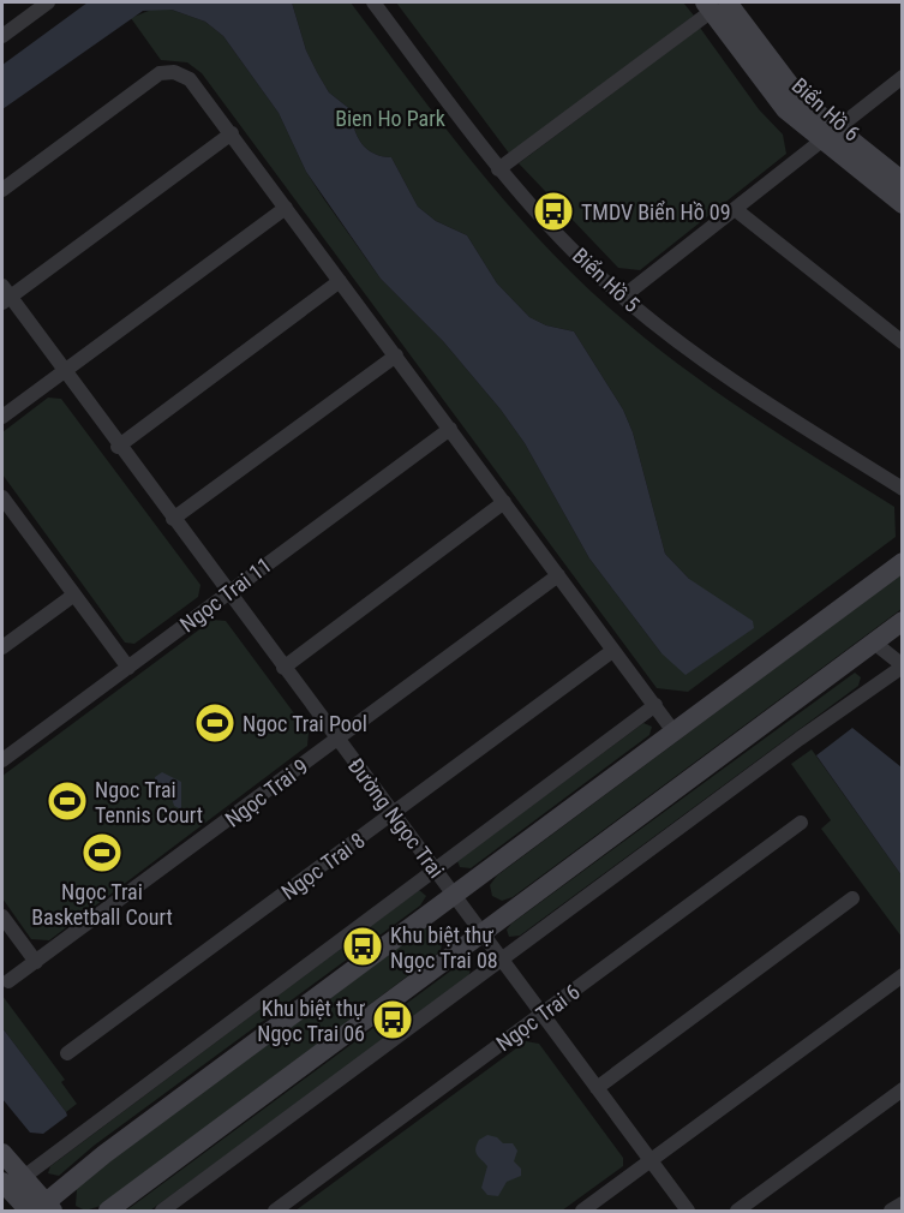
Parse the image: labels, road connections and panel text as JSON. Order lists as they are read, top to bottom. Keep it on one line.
{"streets":{"main road":["Biển Hồ 6"],"street":["Biển Hồ 5","Ngọc Trai 11","Ngọc Trai 9","Đường Ngọc Trai","Ngọc Trai 8","Ngọc Trai 6"]},"crossings":[["Ngọc Trai 11","Đường Ngọc Trai"],["Ngọc Trai 9","Đường Ngọc Trai"],["Đường Ngọc Trai","Ngọc Trai 8"],["Đường Ngọc Trai","Ngọc Trai 6"]],"parks":["Bien Ho Park"],"places":{"bus stop":["TMDV Biển Hồ 09","Khu biệt thự Ngọc Trai 08","Khu biệt thự Ngọc Trai 06"],"sports":["Ngoc Trai Pool","Ngoc Trai Tennis Court","Ngọc Trai Basketball Court"]}}
